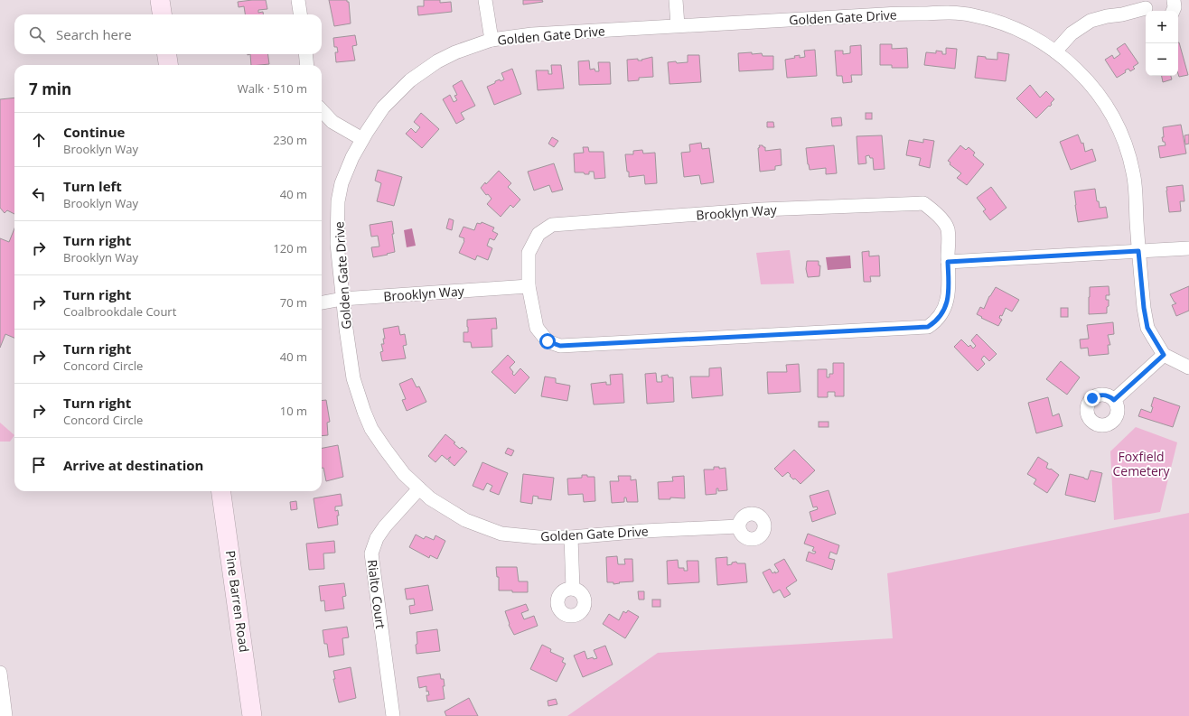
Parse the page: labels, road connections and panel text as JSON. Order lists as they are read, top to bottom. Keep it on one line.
{"streets":{"main road":["Pine Barren Road"],"street":["Golden Gate Drive","Brooklyn Way","Rialto Court"]},"crossings":[["Golden Gate Drive","Brooklyn Way"],["Golden Gate Drive","Rialto Court"]],"parks":["Foxfield Cemetery"],"page":{"map_buttons":["+","−"],"search":"Search here","heading":["7 min","Walk · 510 m"],"list":[["Continue","Brooklyn Way","230 m"],["Turn left","Brooklyn Way","40 m"],["Turn right","Brooklyn Way","120 m"],["Turn right","Coalbrookdale Court","70 m"],["Turn right","Concord Circle","40 m"],["Turn right","Concord Circle","10 m"],"Arrive at destination"]}}
